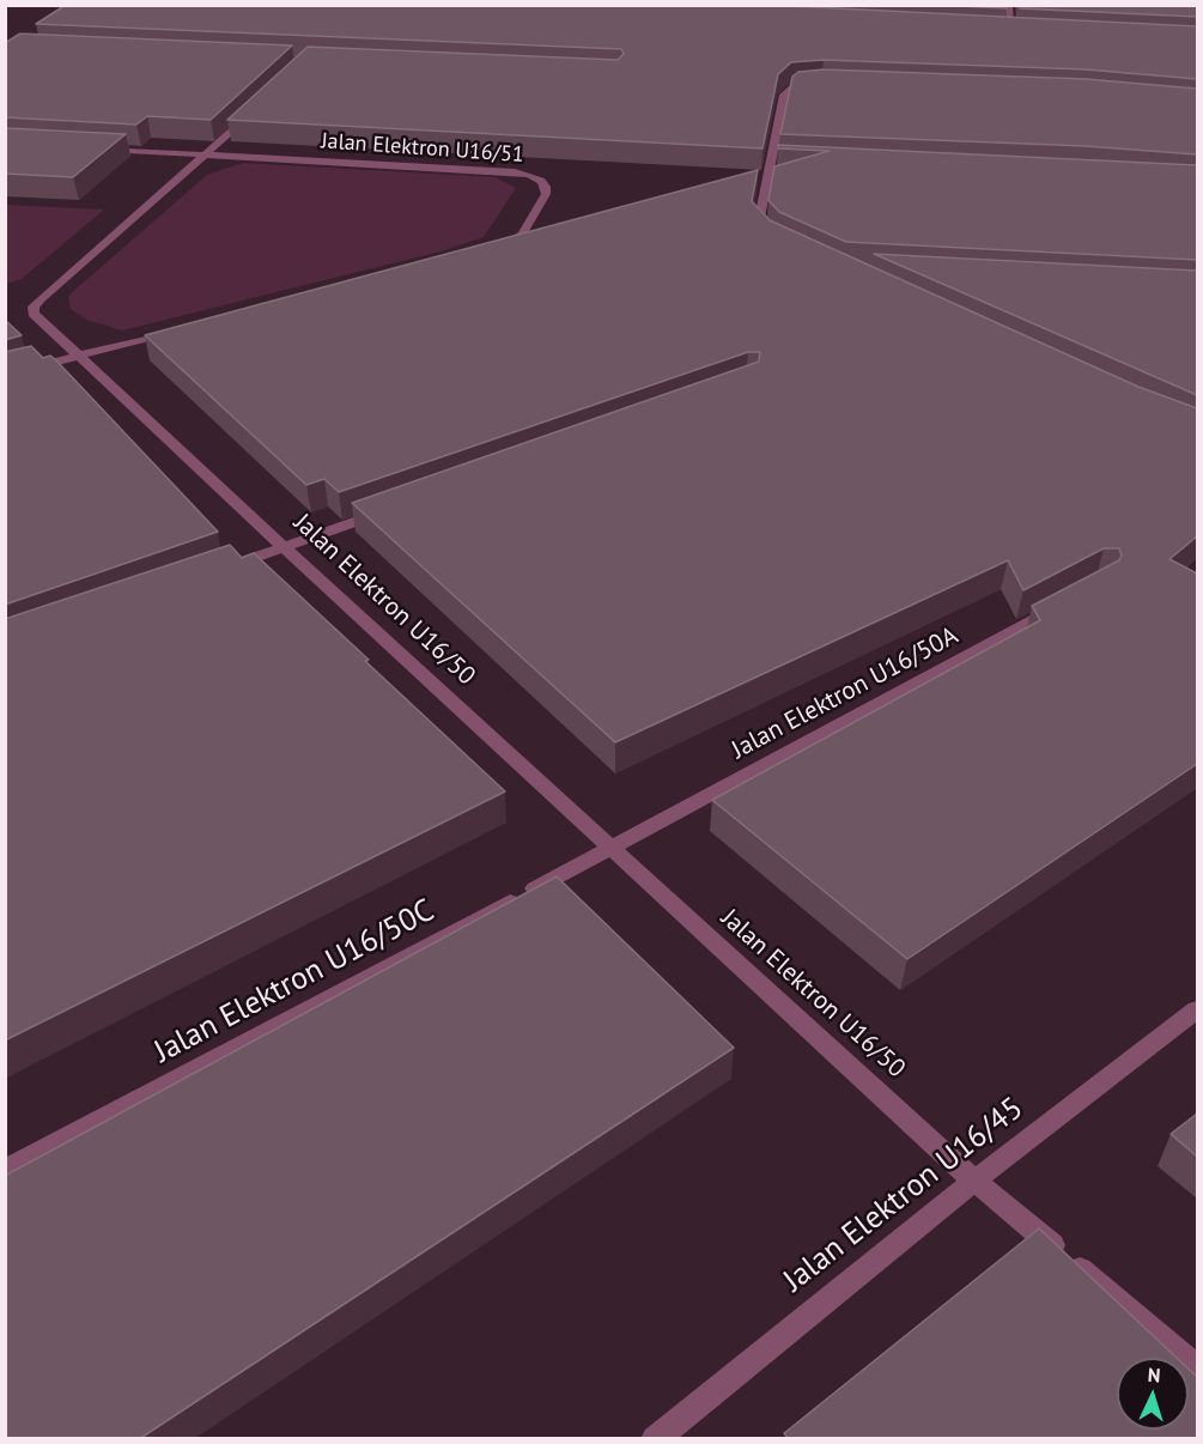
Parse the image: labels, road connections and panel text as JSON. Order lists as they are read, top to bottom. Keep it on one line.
{"streets":{"street":["Jalan Elektron U16/51","Jalan Elektron U16/50","Jalan Elektron U16/50A","Jalan Elektron U16/50C","Jalan Elektron U16/45"]},"crossings":[["Jalan Elektron U16/51","Jalan Elektron U16/50"],["Jalan Elektron U16/50","Jalan Elektron U16/50A"],["Jalan Elektron U16/50","Jalan Elektron U16/50C"],["Jalan Elektron U16/50","Jalan Elektron U16/45"],["Jalan Elektron U16/50A","Jalan Elektron U16/50C"]],"north":"top"}
